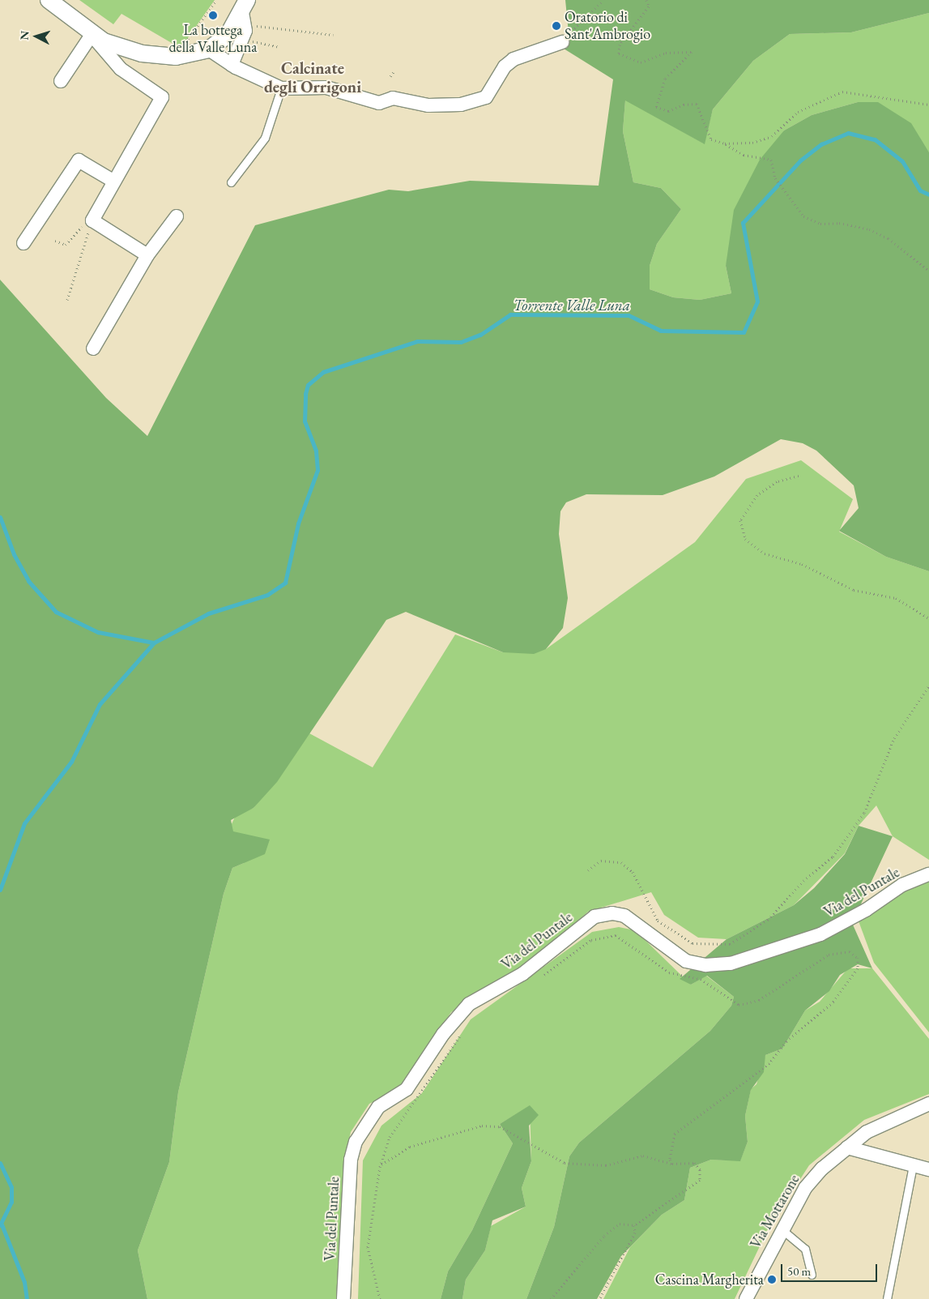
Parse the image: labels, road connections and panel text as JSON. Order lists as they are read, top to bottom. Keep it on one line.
{"streets":{"street":["Via del Puntale","Via Mottarone"]},"districts":["Calcinate degli Orrigoni"],"water":["Torrente Valle Luna"],"places":["La bottega della Valle Luna","Oratorio di Sant'Ambrogio","Cascina Margherita"],"scale_bar":"50 m","north":"left"}
